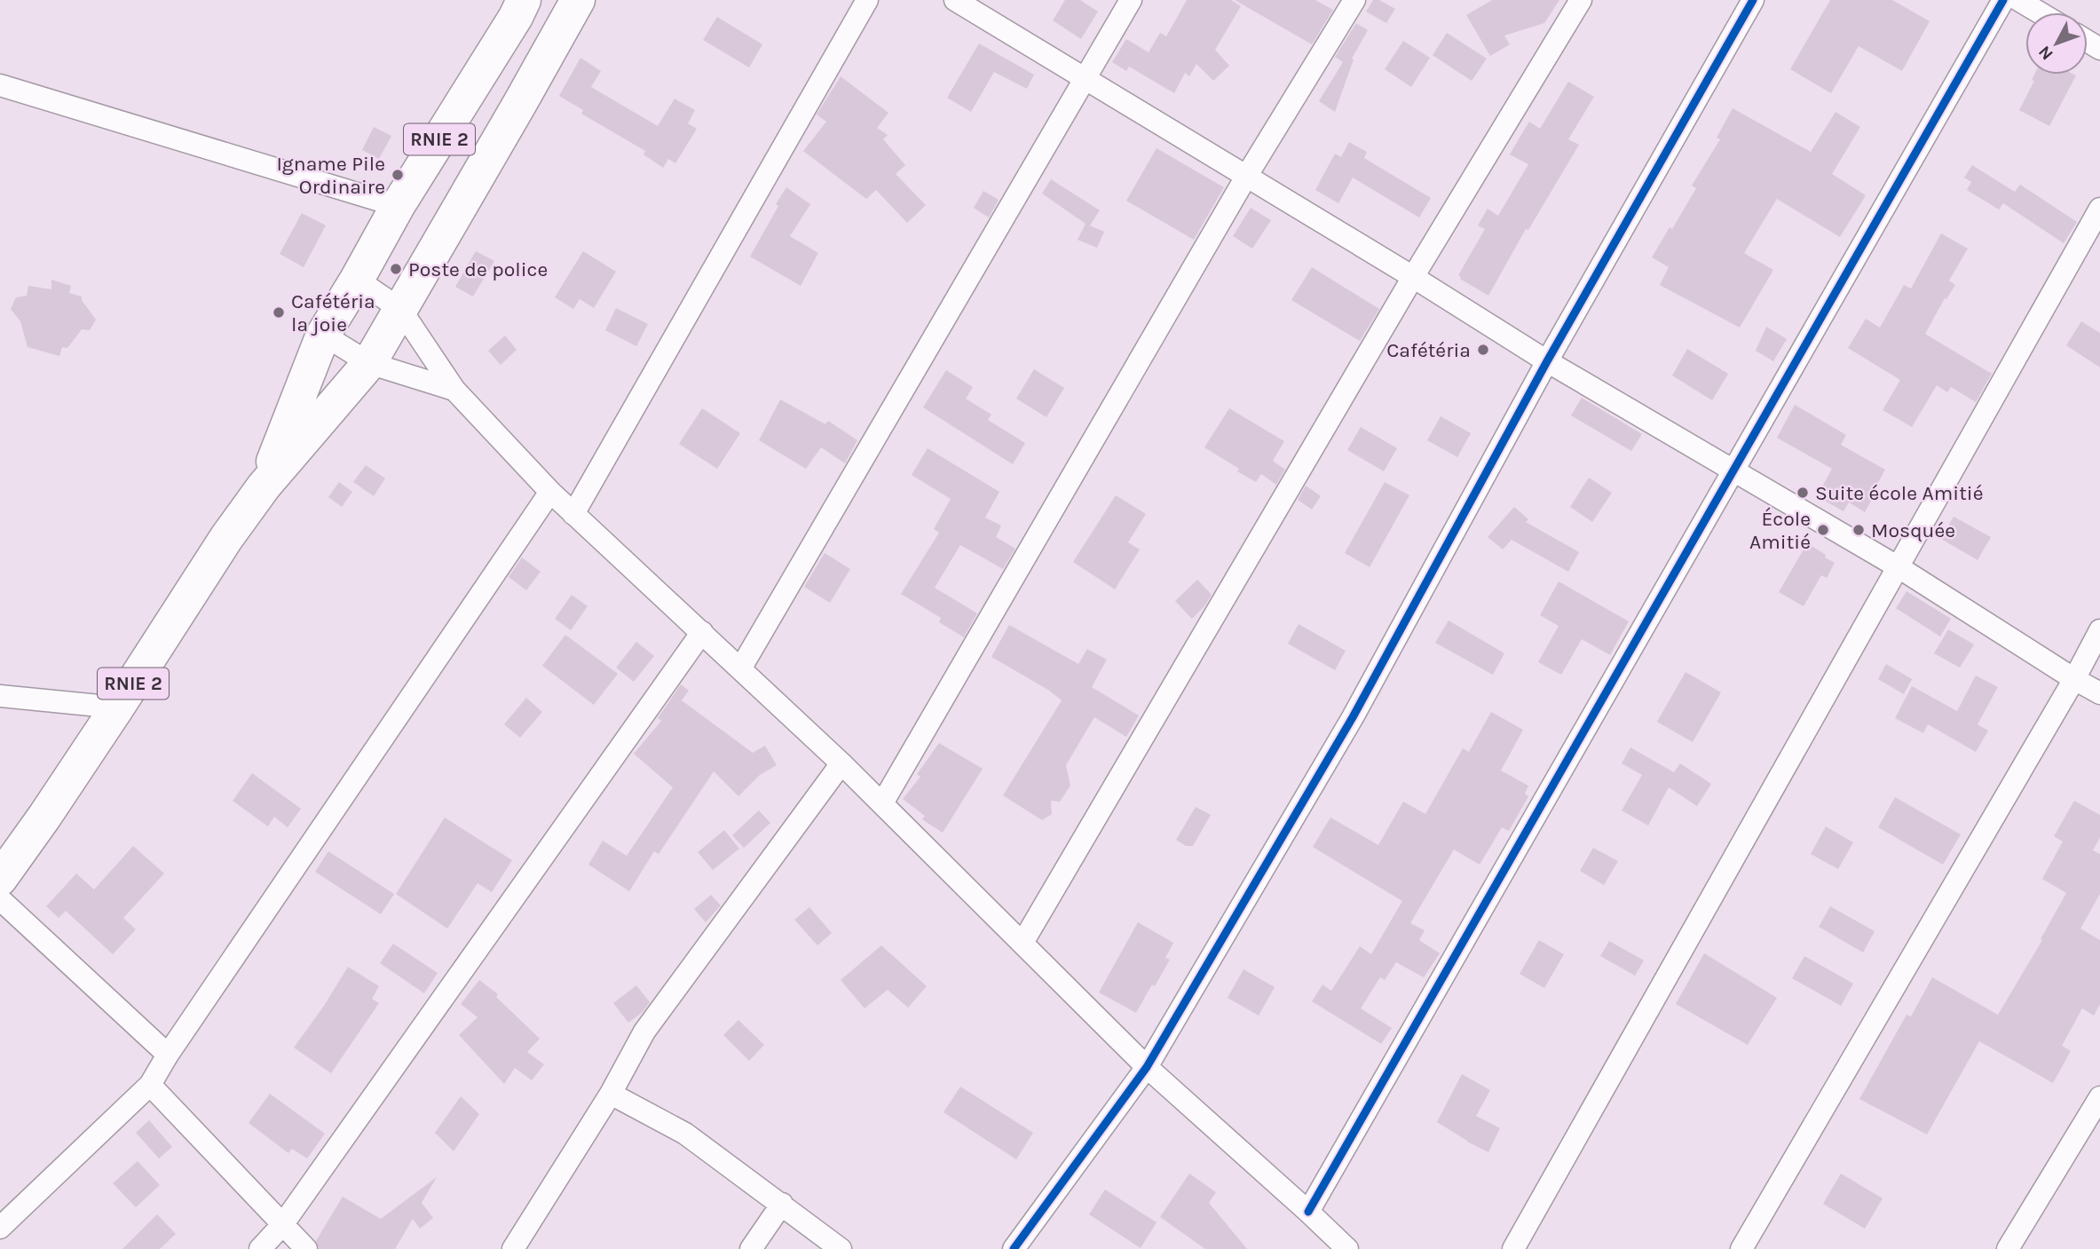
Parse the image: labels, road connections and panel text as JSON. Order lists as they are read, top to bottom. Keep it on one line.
{"streets":{"main road":["RNIE 2"]},"places":["Igname Pile Ordinaire","Poste de police","Cafétéria la joie","Cafétéria","Suite école Amitié","École Amitié","Mosquée"],"north":"bottom left"}
